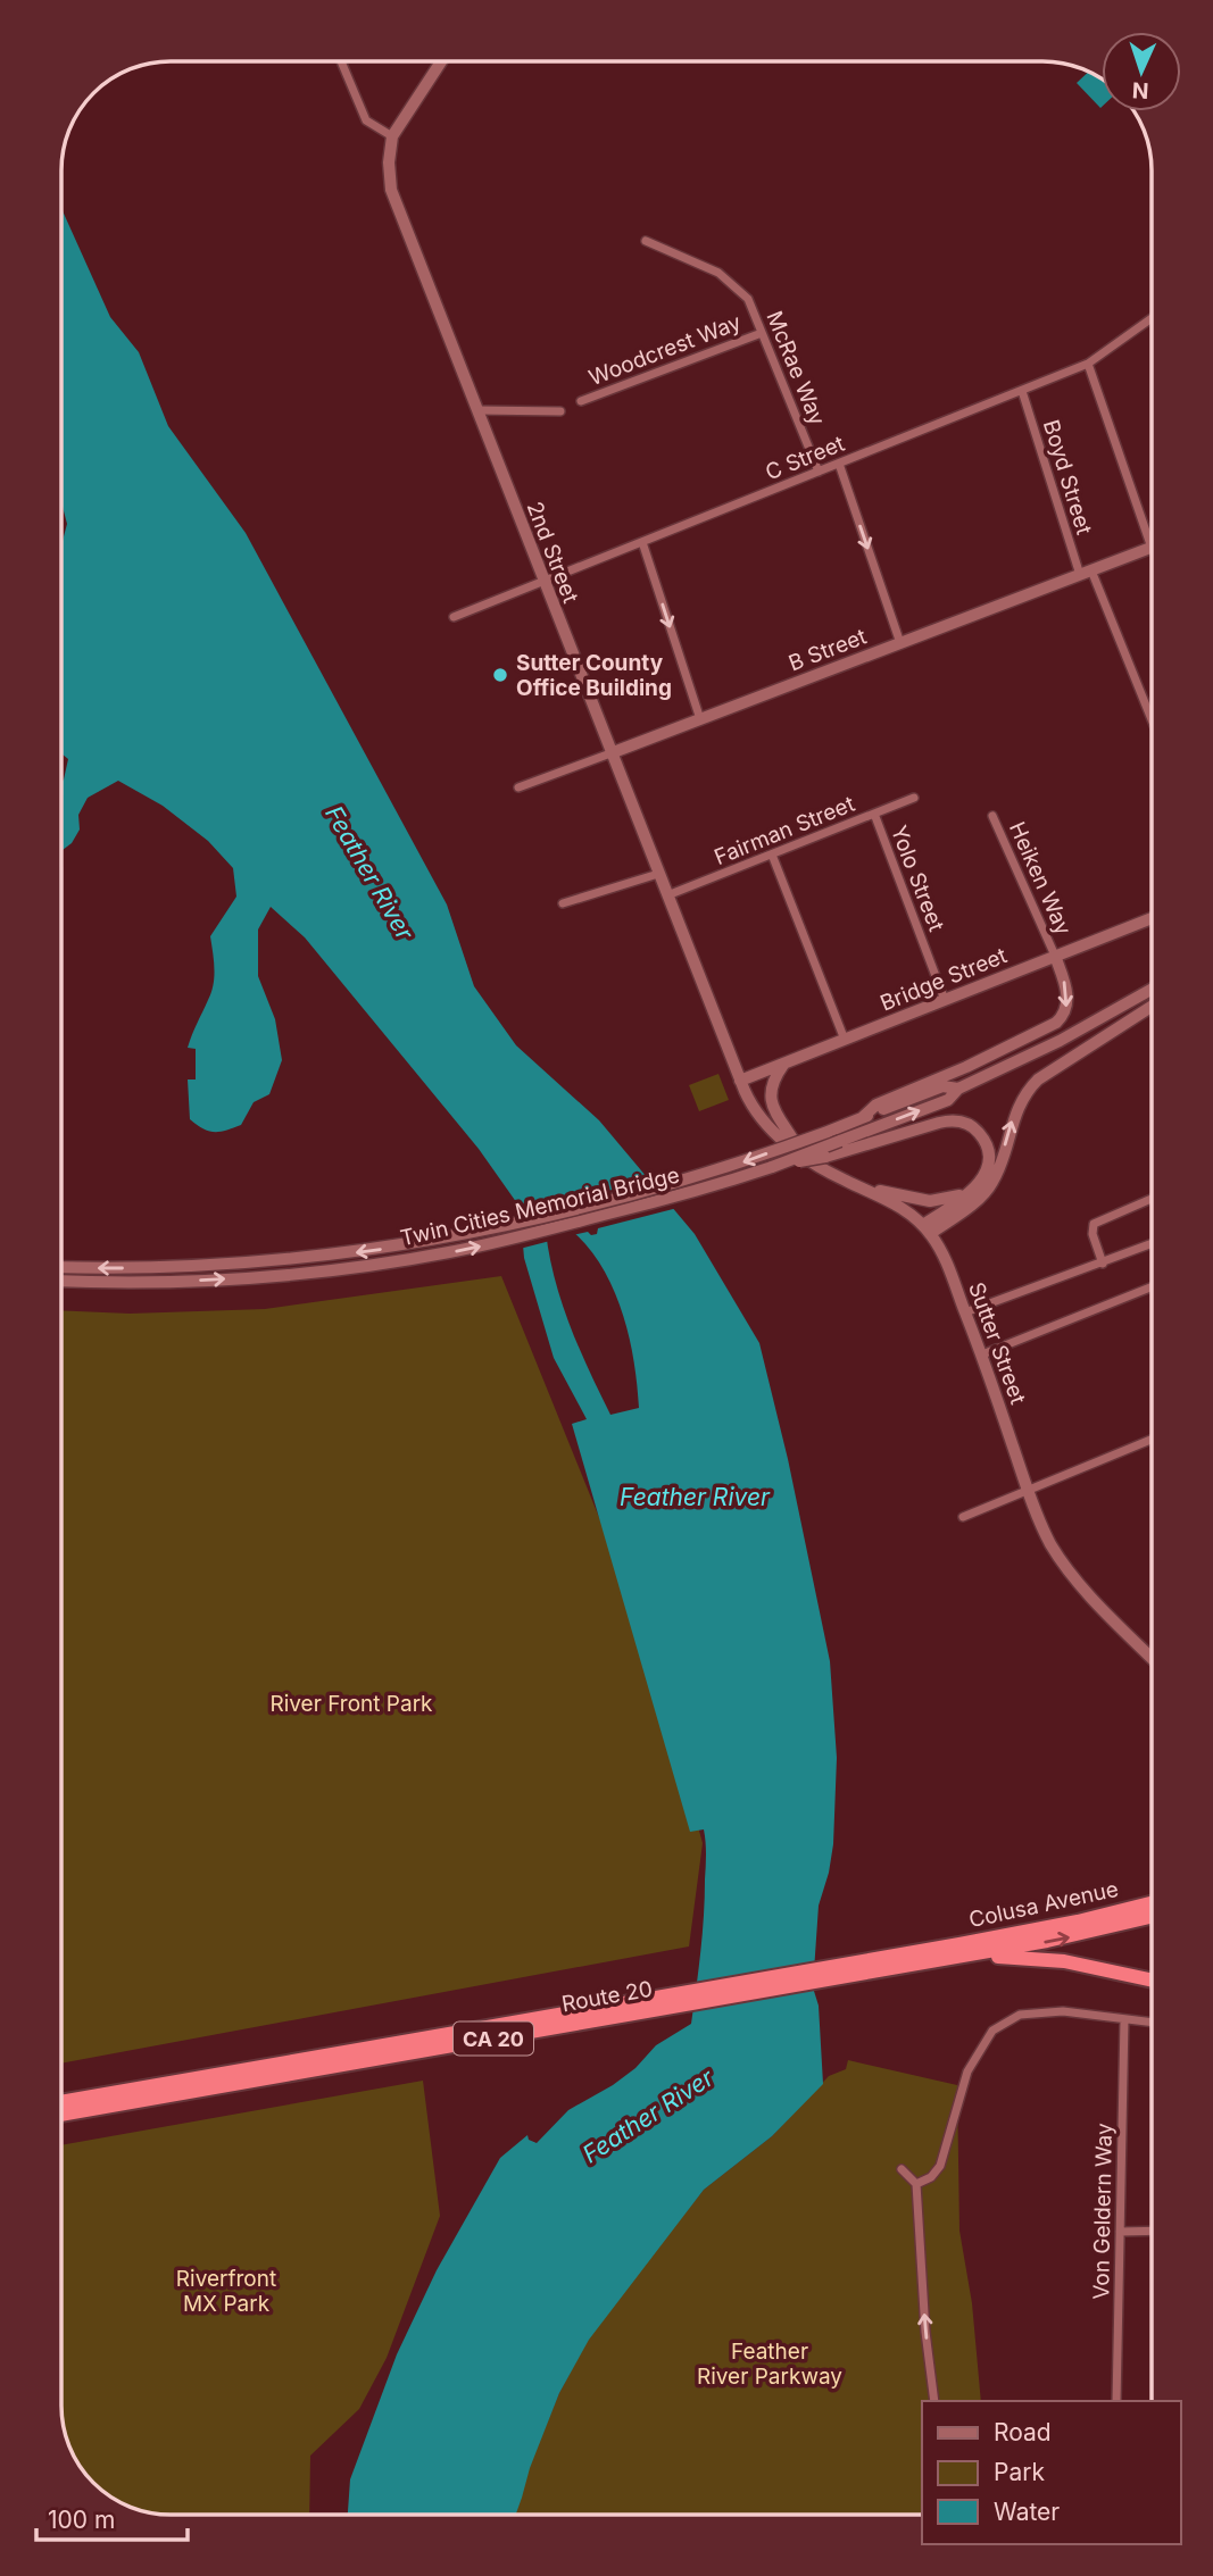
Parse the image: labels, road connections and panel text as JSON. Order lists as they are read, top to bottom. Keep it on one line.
{"streets":{"highway":["Colusa Avenue","Route 20","CA 20"],"main road":["2nd Street","B Street","Bridge Street","Twin Cities Memorial Bridge","Sutter Street"],"street":["Woodcrest Way","McRae Way","C Street","Boyd Street","Fairman Street","Yolo Street","Heiken Way","Von Geldern Way"]},"crossings":[["Woodcrest Way","McRae Way"],["McRae Way","C Street"],["C Street","Boyd Street"],["C Street","2nd Street"],["C Street","B Street"],["Boyd Street","B Street"],["2nd Street","B Street"],["2nd Street","Fairman Street"],["2nd Street","Bridge Street"],["2nd Street","Sutter Street"],["Fairman Street","Yolo Street"],["Yolo Street","Bridge Street"],["Heiken Way","Bridge Street"],["Bridge Street","Sutter Street"],["Colusa Avenue","Route 20"]],"water":["Feather River"],"parks":["River Front Park","Riverfront MX Park","Feather River Parkway"],"places":["Sutter County Office Building"],"legend":["Road","Park","Water"],"scale_bar":"100 m","north":"bottom"}
